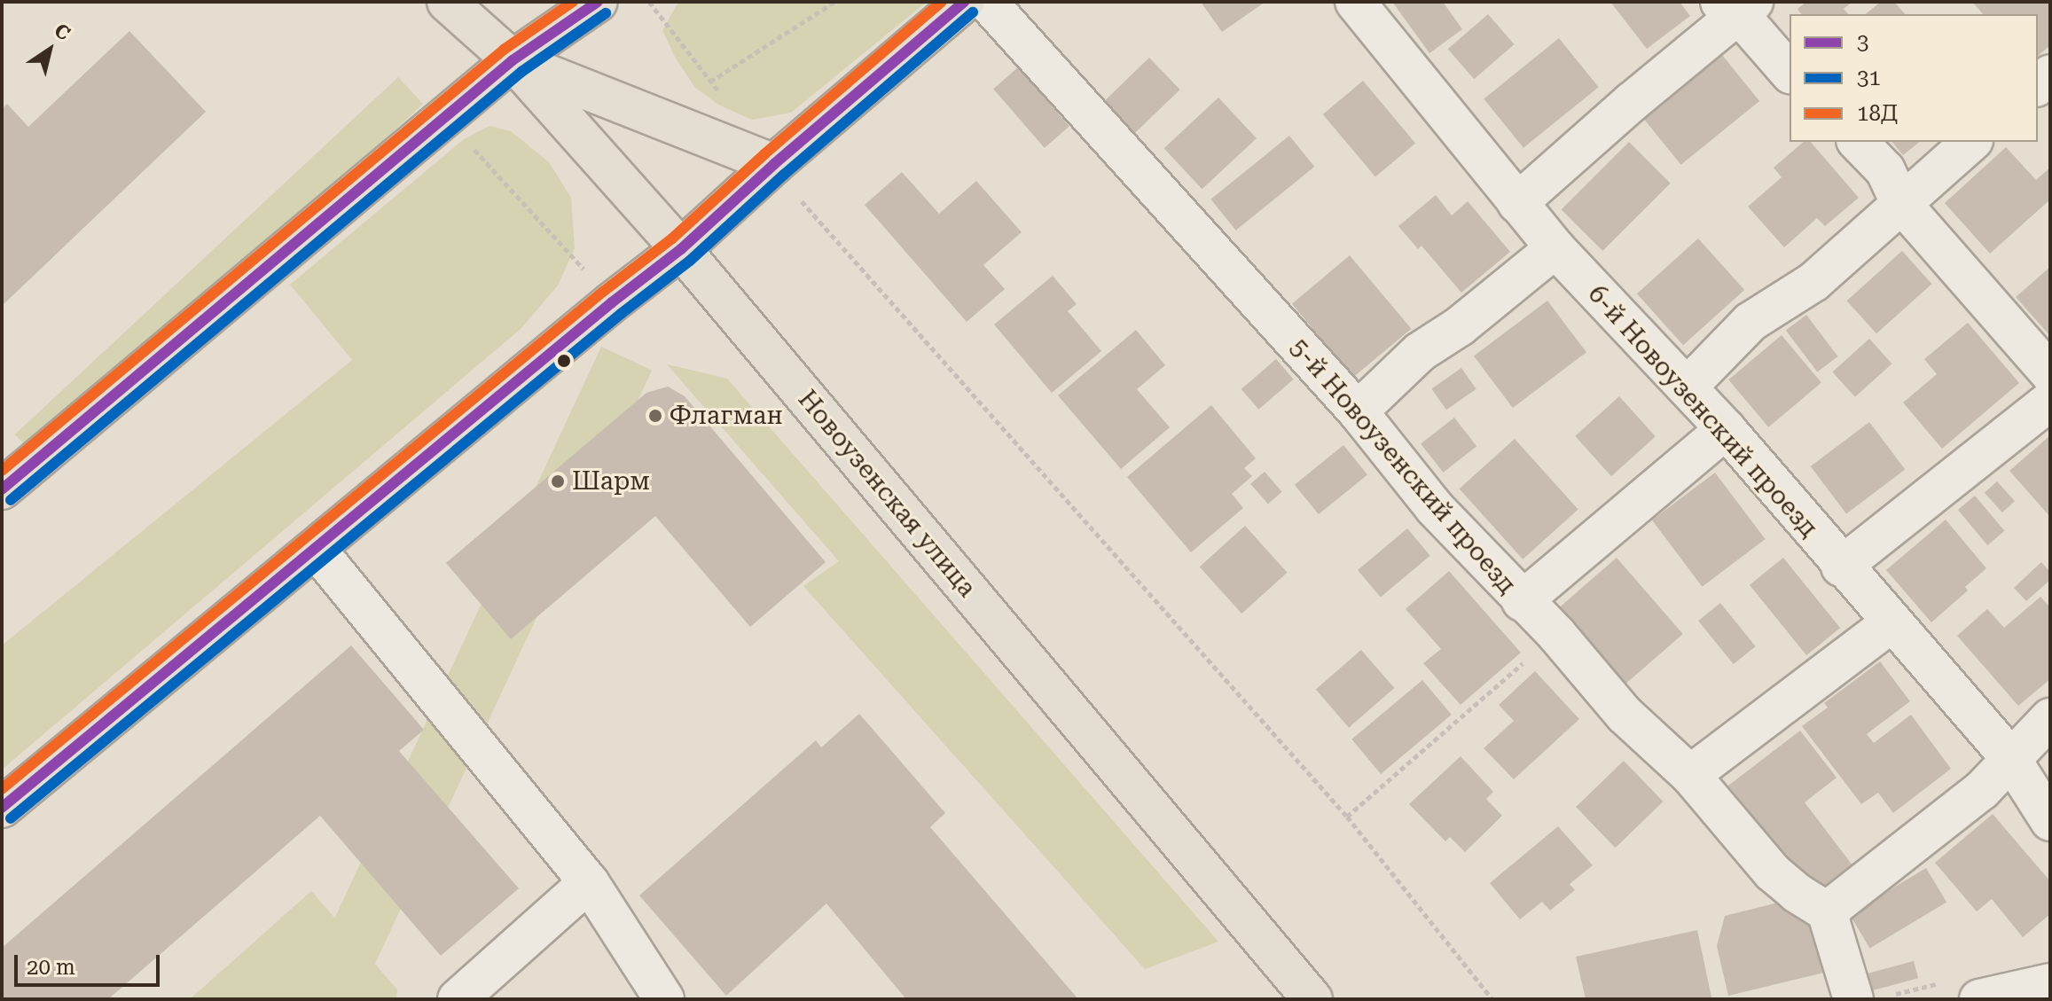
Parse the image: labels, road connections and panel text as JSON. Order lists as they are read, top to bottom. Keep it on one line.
{"streets":{"main road":["Новоузенская улица"],"street":["6-й Новоузенский проезд","5-й Новоузенский проезд"]},"places":["Флагман","Шарм"],"lines":["transit line 3","transit line 18Д","transit line 31"],"legend":["3","31","18Д"],"scale_bar":"20 m","north":"top right"}
